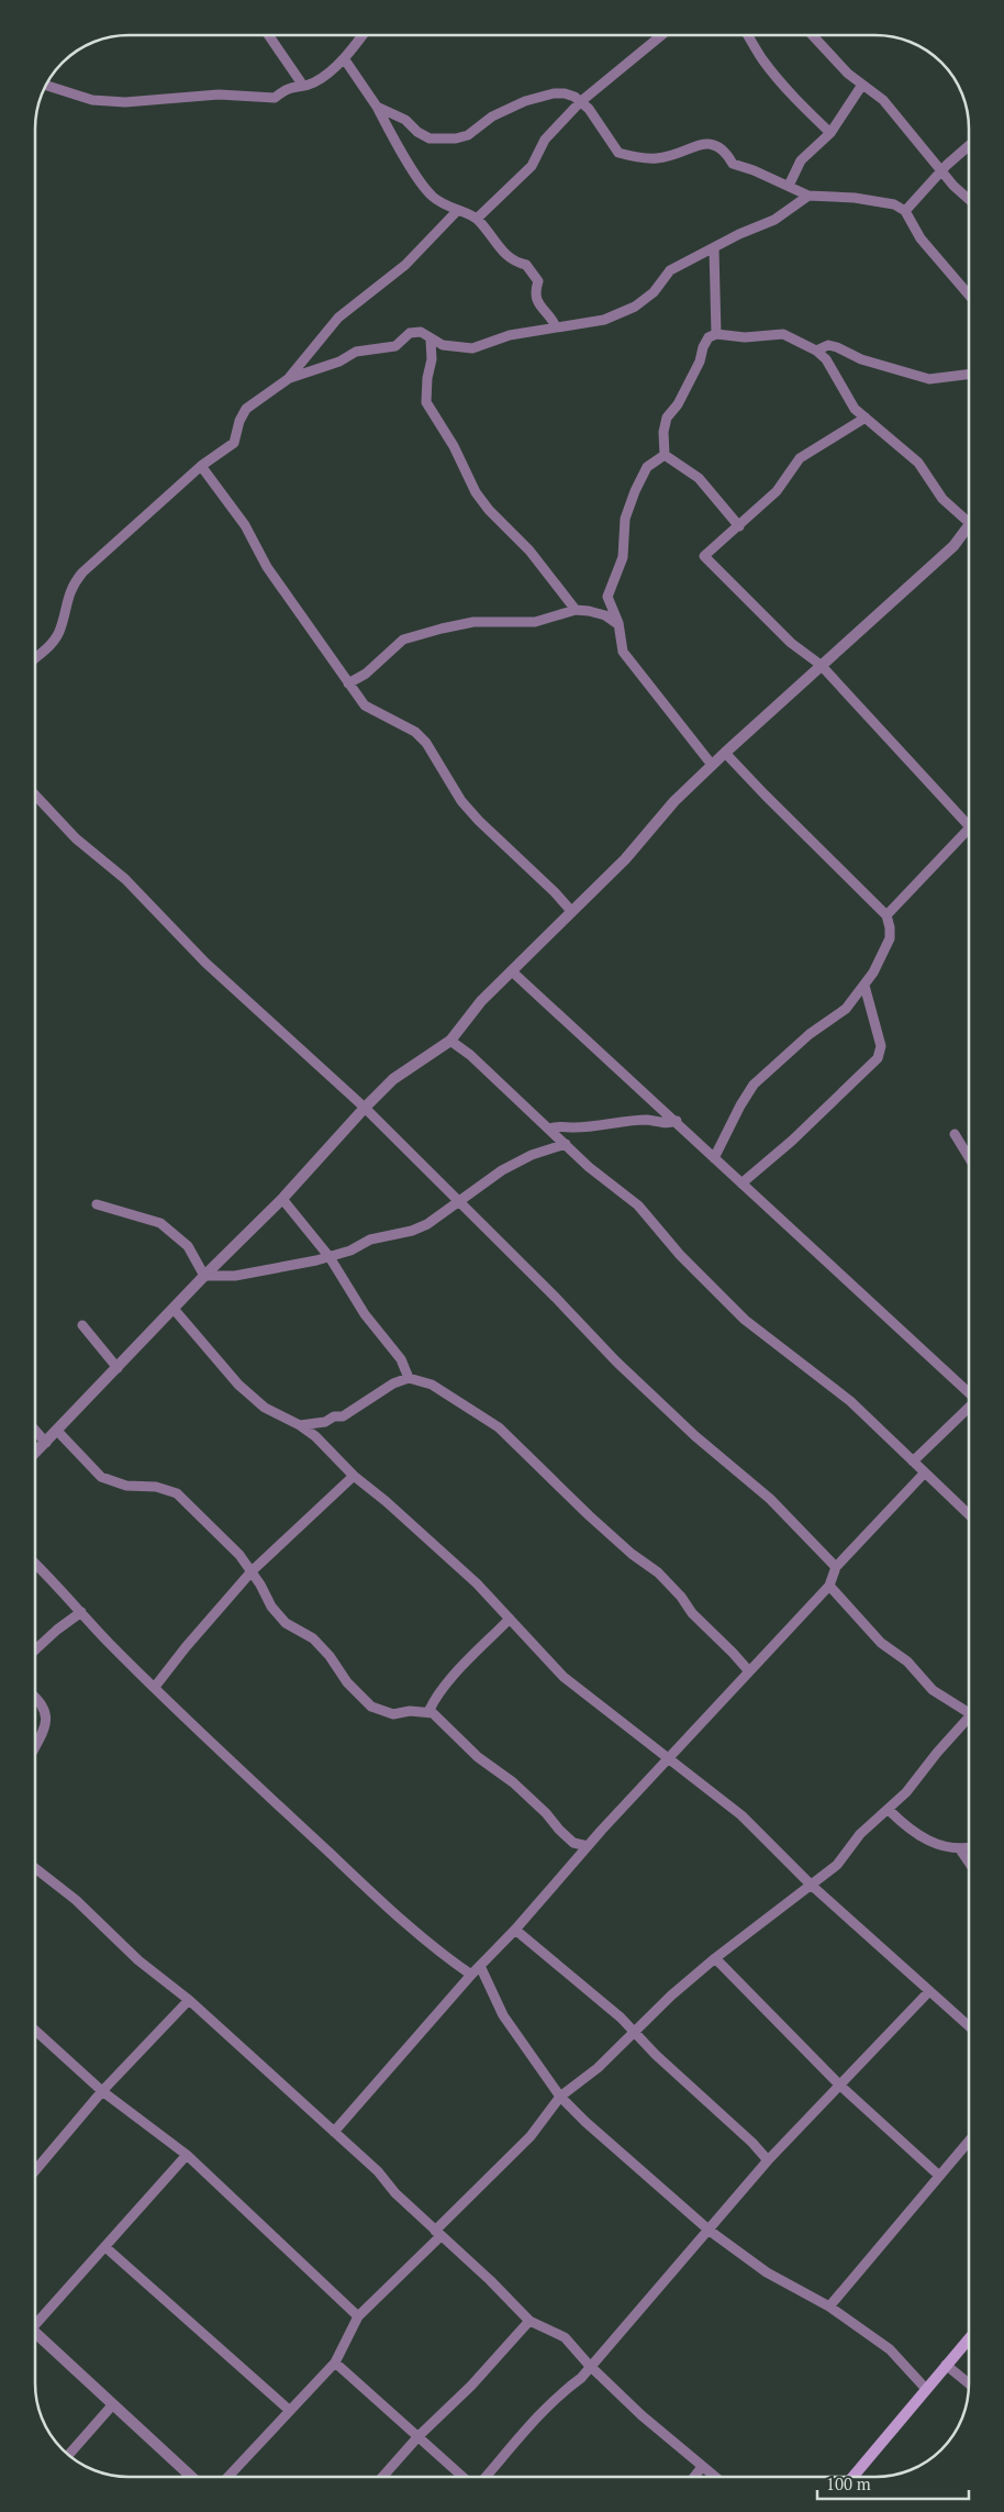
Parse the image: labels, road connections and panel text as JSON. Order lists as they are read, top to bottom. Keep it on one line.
{"scale_bar":"100 m"}
